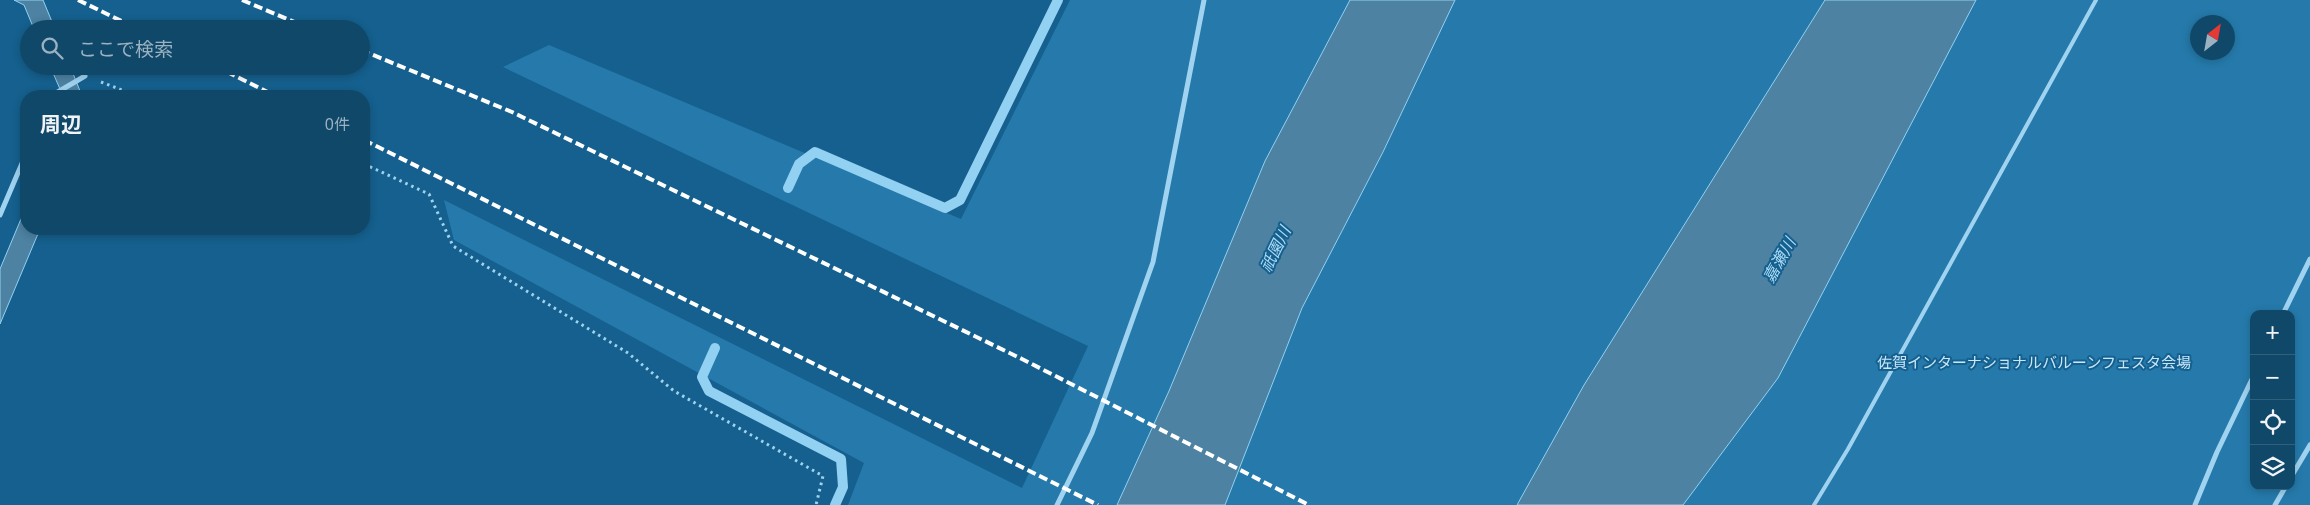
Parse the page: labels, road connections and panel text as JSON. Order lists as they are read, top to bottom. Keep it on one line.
{"water":["祇園川","嘉瀬川"],"parks":["佐賀インターナショナルバルーンフェスタ会場"],"north":"top right","page":{"search":"ここで検索","heading":["周辺","0件"],"map_buttons":["+","−"]}}
